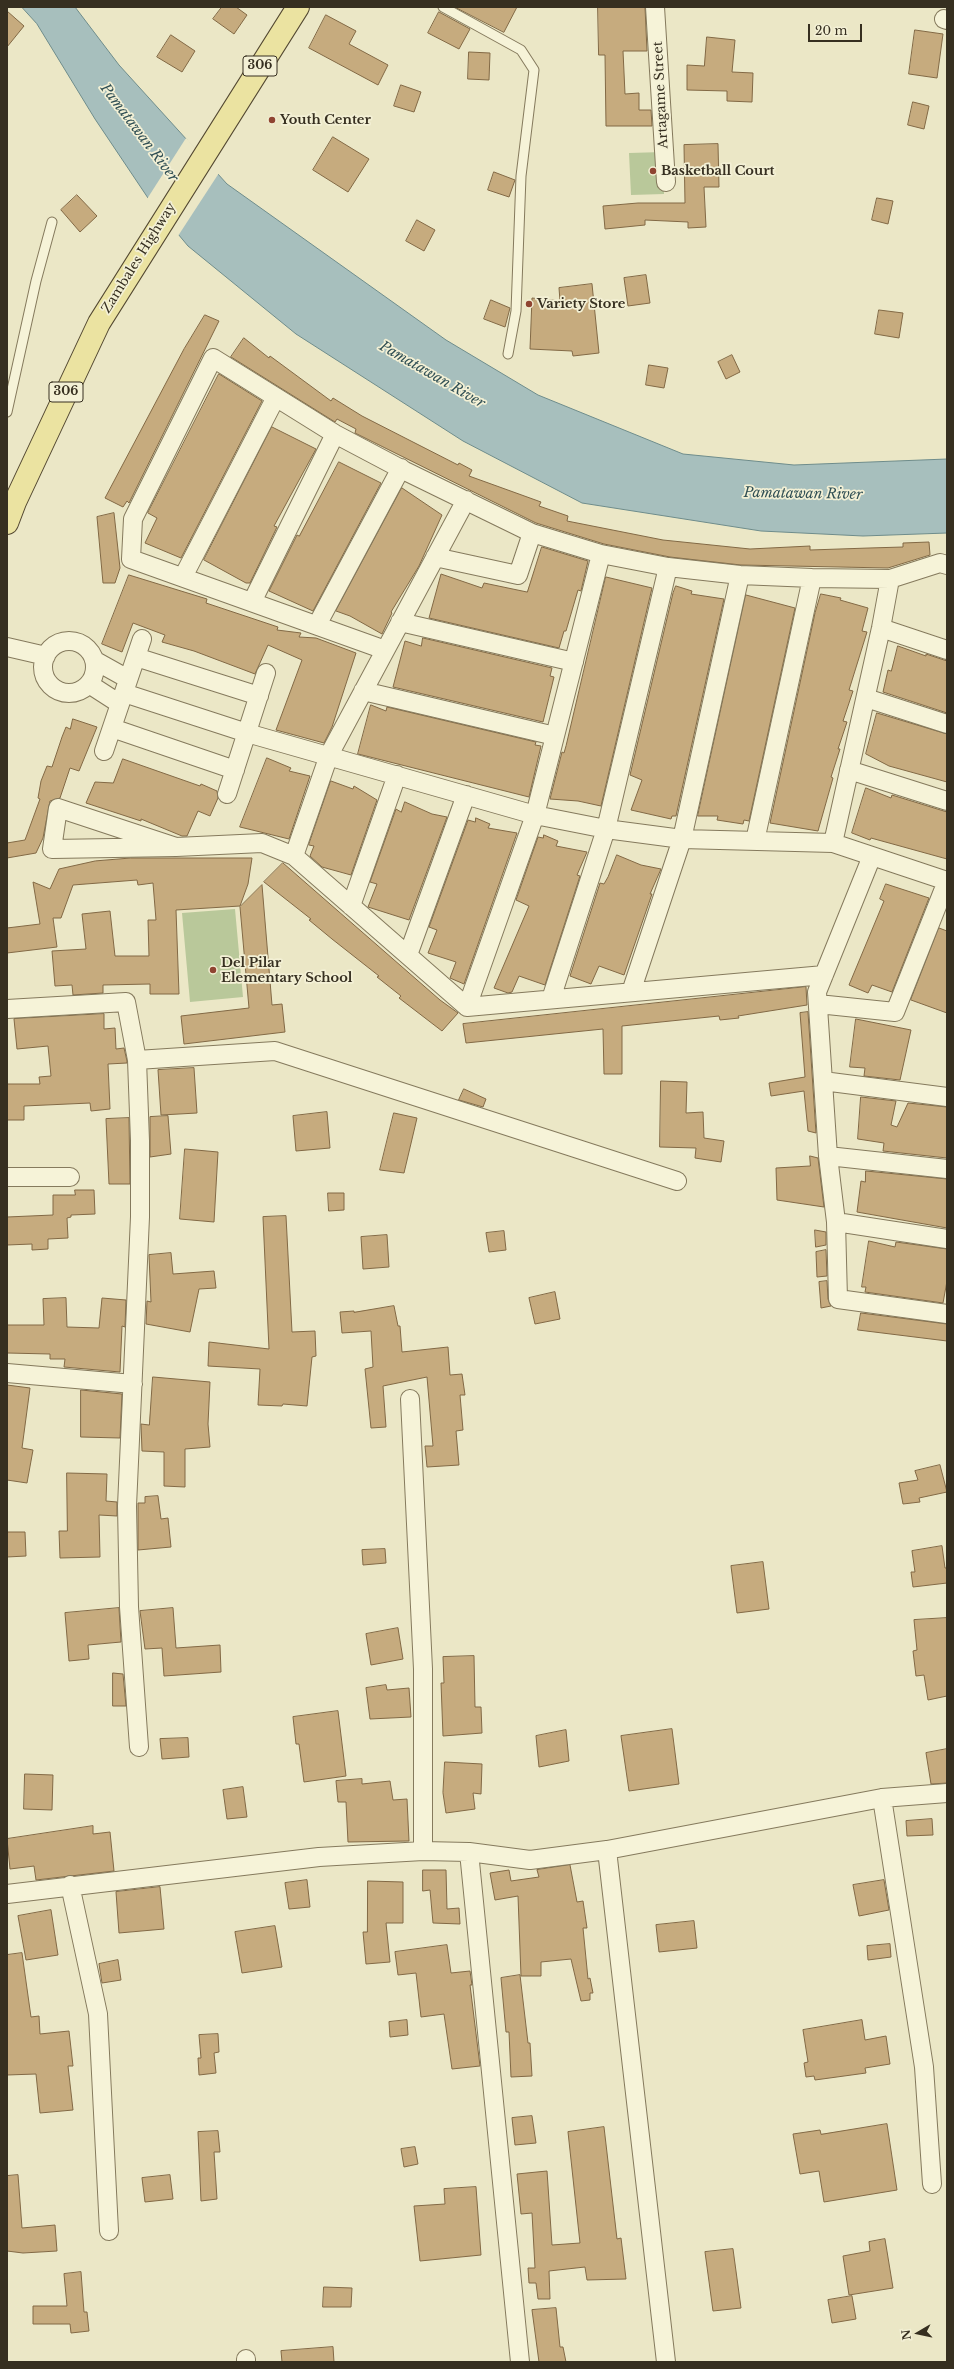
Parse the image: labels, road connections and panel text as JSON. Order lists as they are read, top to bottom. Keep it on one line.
{"streets":{"main road":["306","Zambales Highway"],"street":["Artagame Street"]},"water":["Pamatawan River"],"places":["Youth Center","Basketball Court","Variety Store","Del Pilar Elementary School"],"scale_bar":"20 m","north":"left"}
